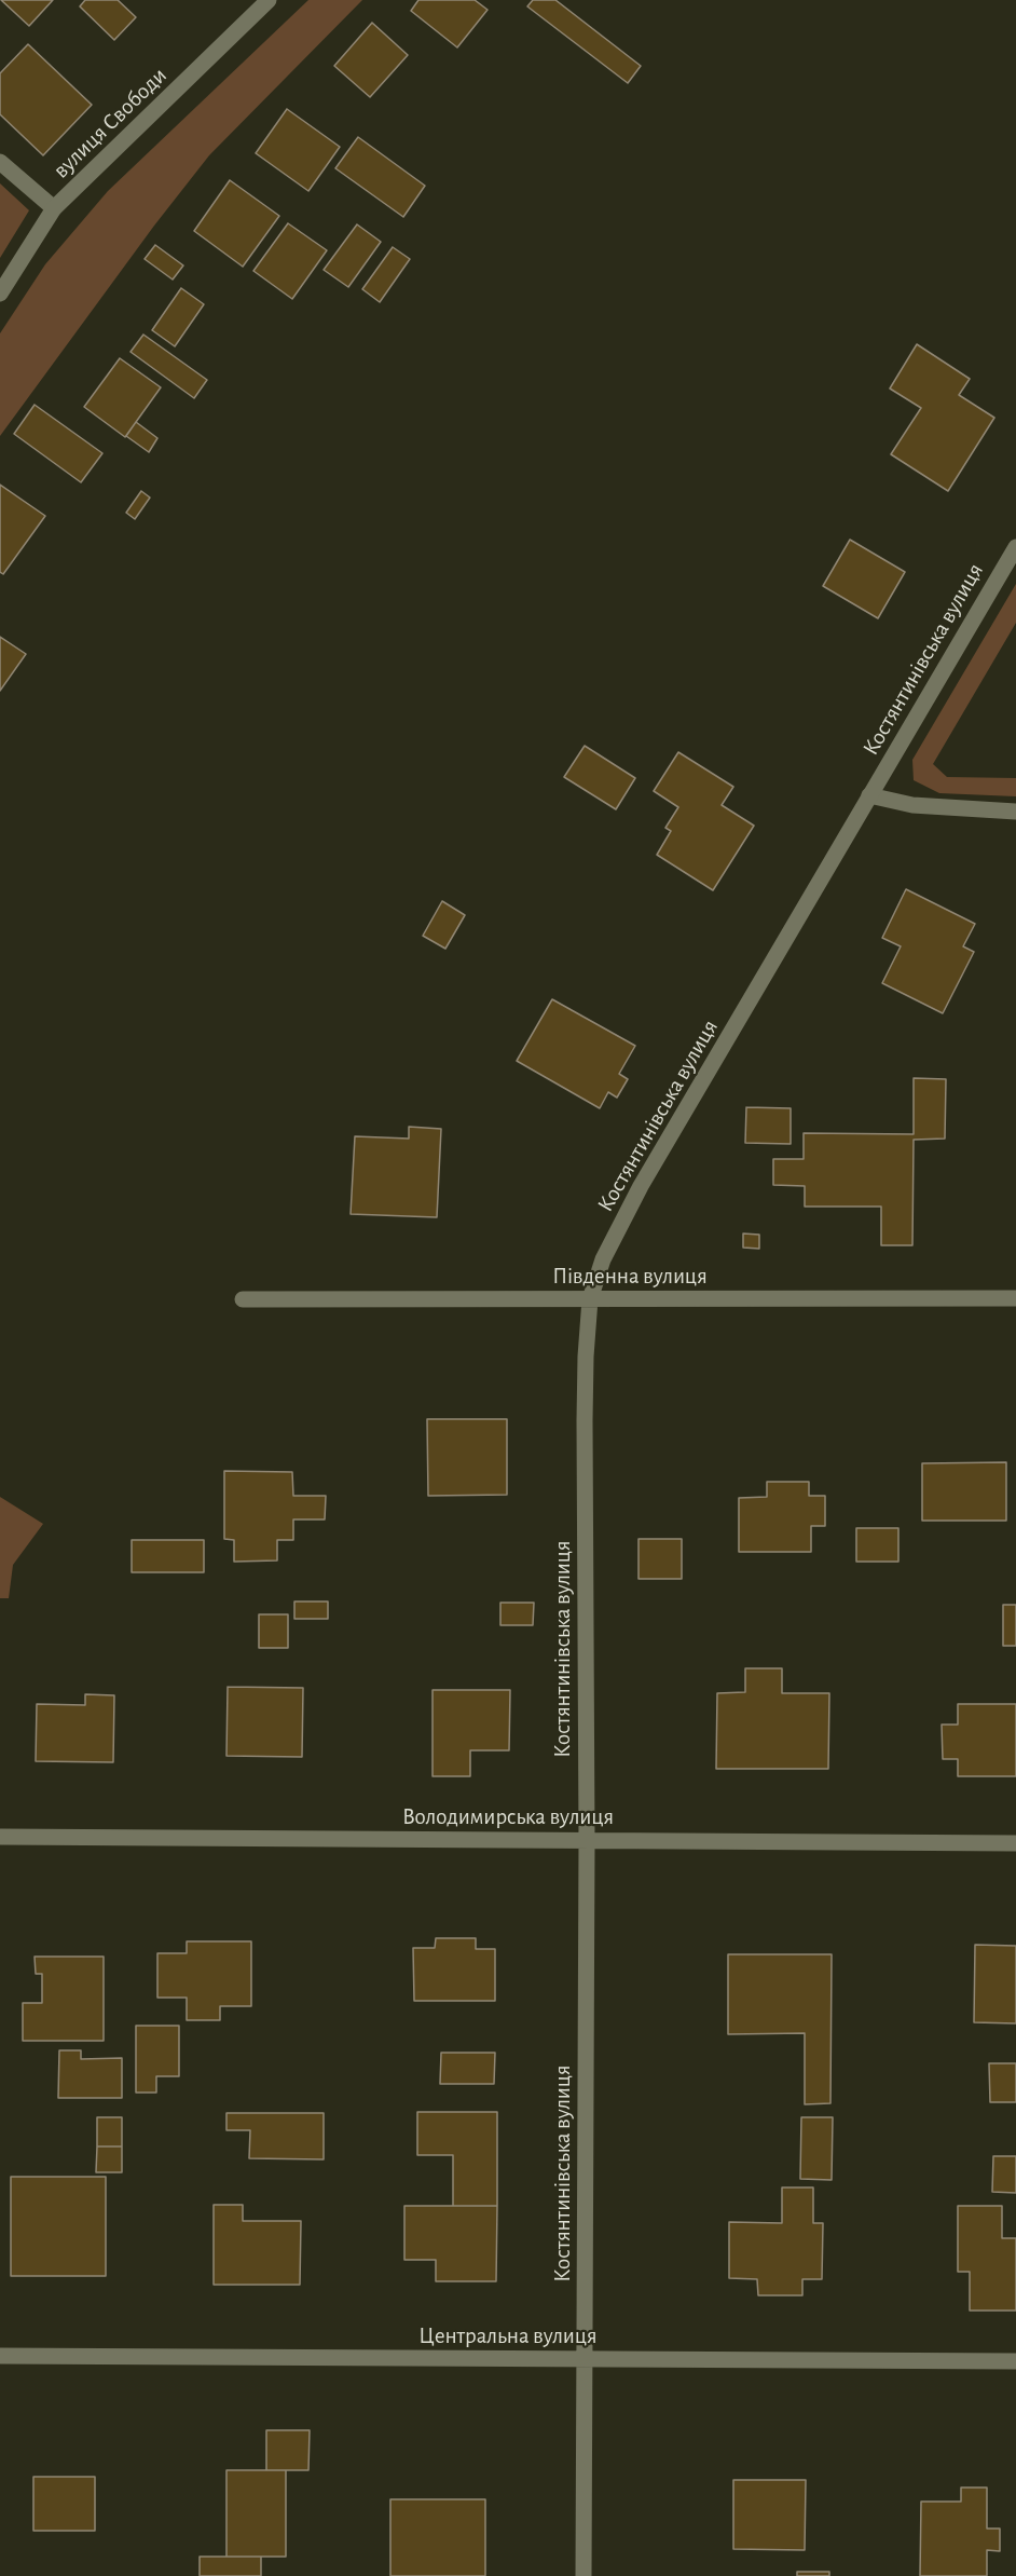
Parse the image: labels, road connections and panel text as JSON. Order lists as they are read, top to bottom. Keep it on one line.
{"streets":{"street":["вулиця Свободи","Костянтинівська вулиця","Південна вулиця","Володимирська вулиця","Центральна вулиця"]},"crossings":[["Костянтинівська вулиця","Південна вулиця"],["Костянтинівська вулиця","Володимирська вулиця"],["Костянтинівська вулиця","Центральна вулиця"]]}
